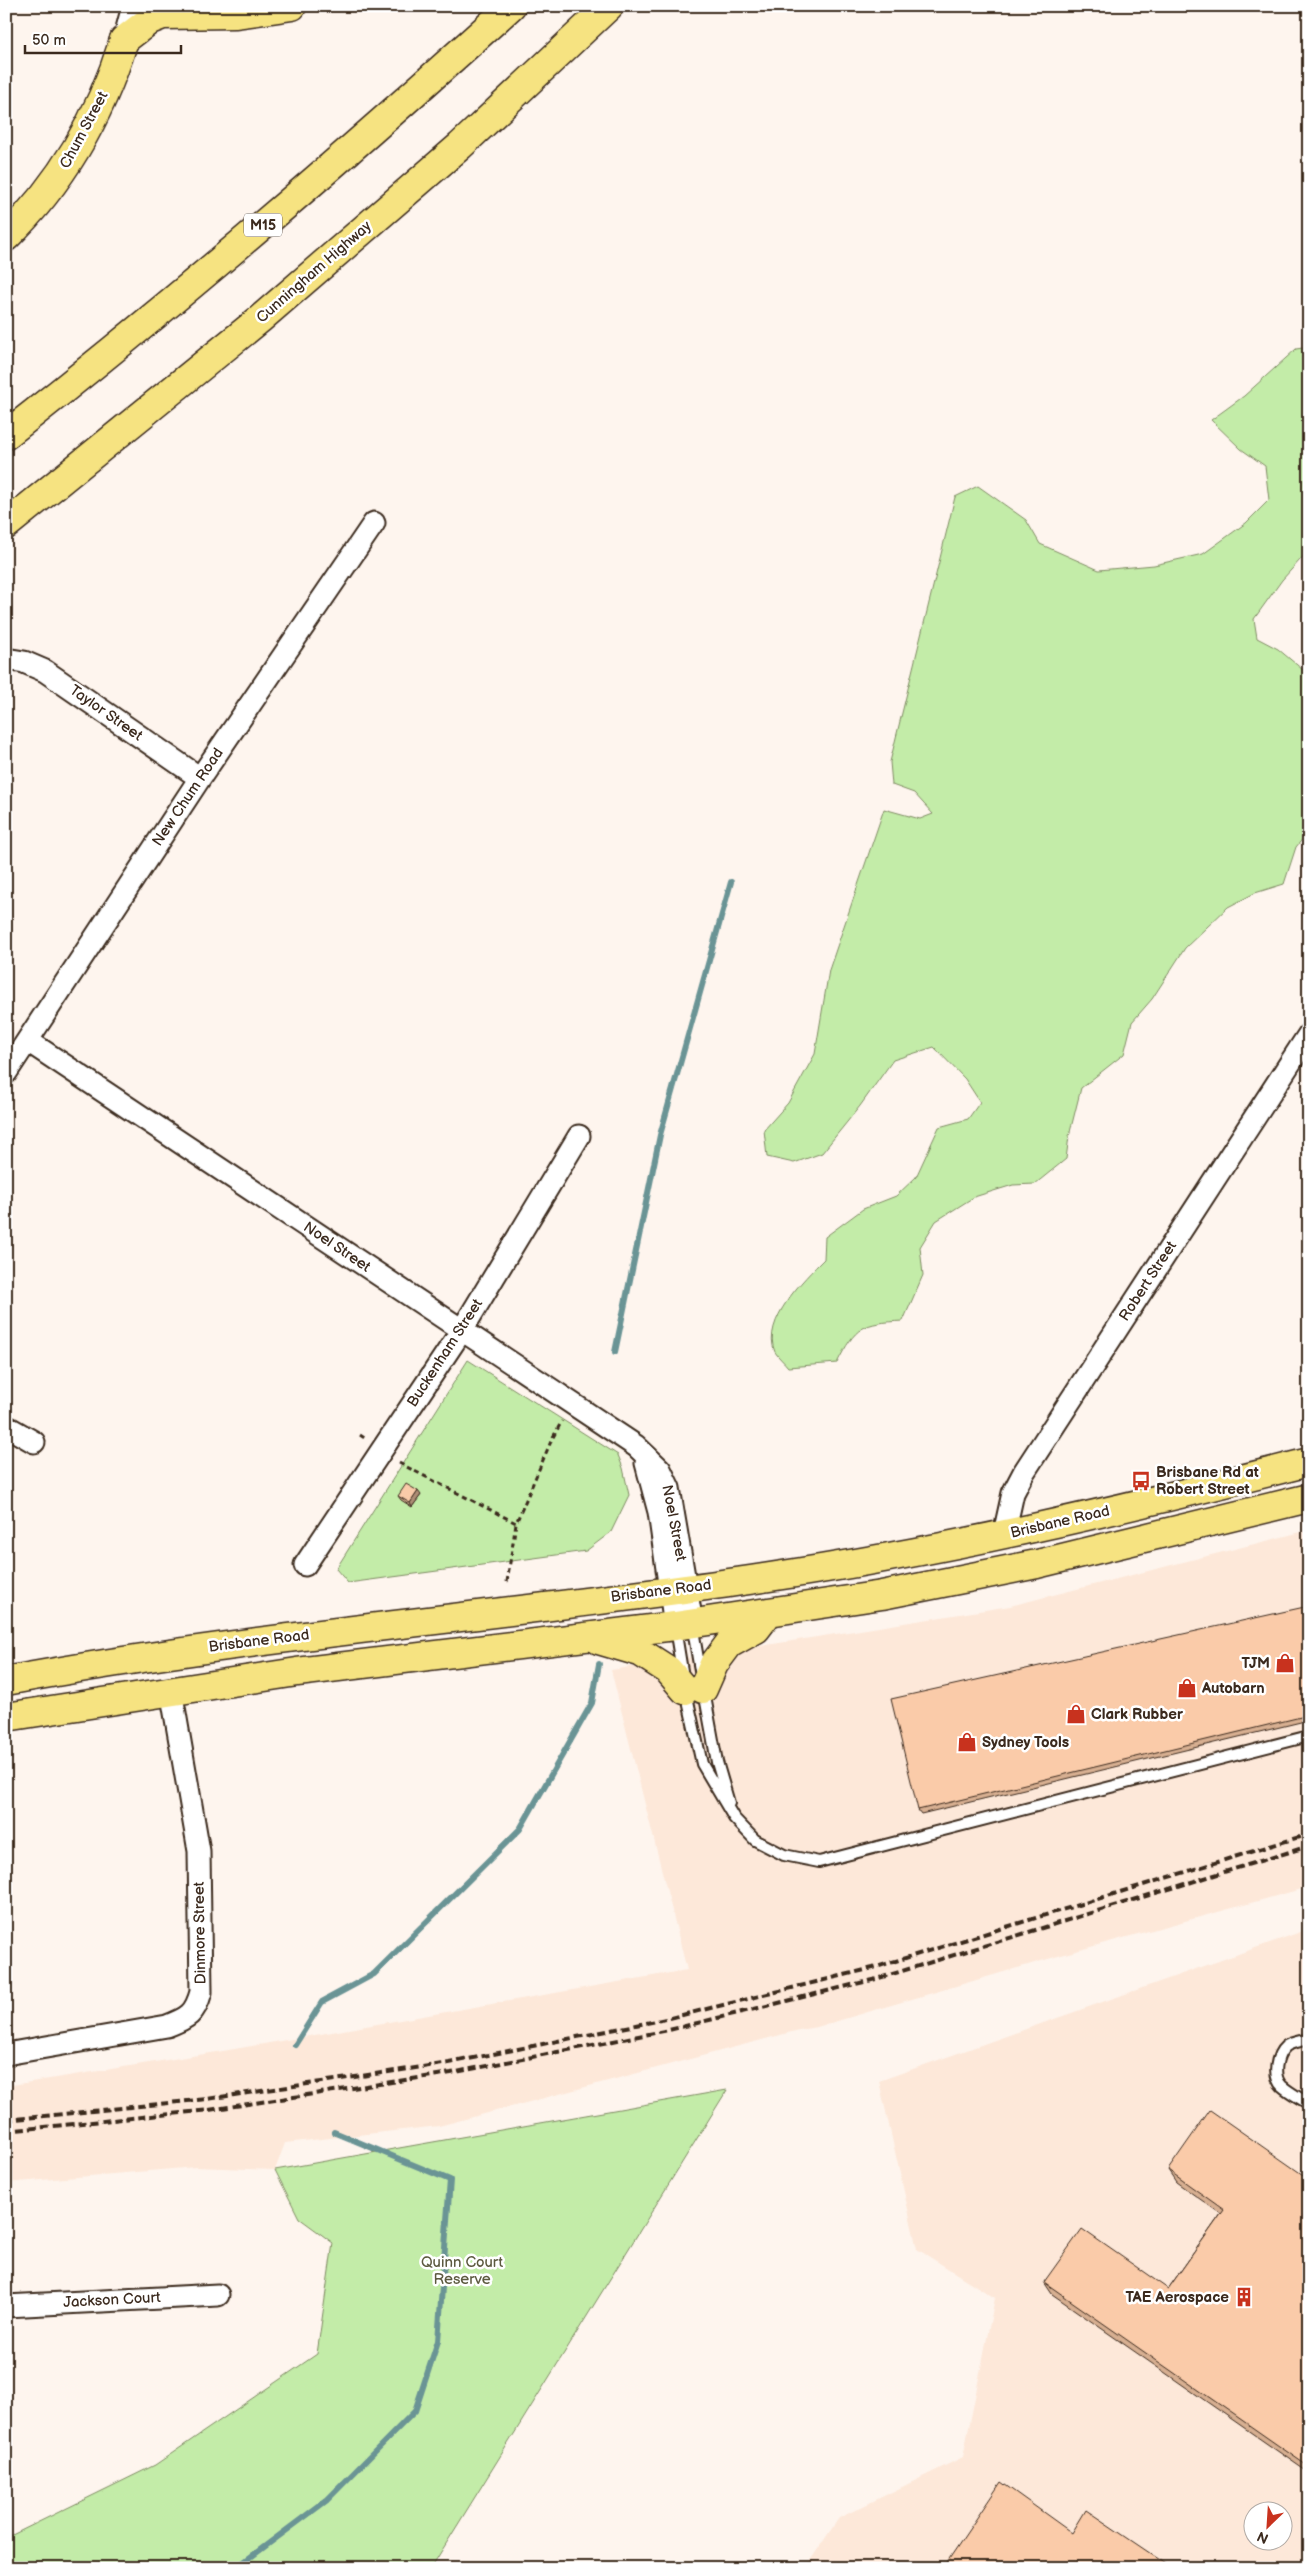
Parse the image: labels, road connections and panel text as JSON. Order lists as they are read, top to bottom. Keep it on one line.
{"streets":{"main road":["Chum Street","M15","Cunningham Highway","Brisbane Road"],"street":["Taylor Street","New Chum Road","Noel Street","Robert Street","Buckenham Street","Dinmore Street","Jackson Court"]},"crossings":[["Taylor Street","New Chum Road"],["New Chum Road","Noel Street"],["Noel Street","Buckenham Street"],["Noel Street","Brisbane Road"],["Robert Street","Brisbane Road"]],"parks":["Quinn Court Reserve"],"places":{"bus stop":["Brisbane Rd at Robert Street"],"shop":["TJM","Autobarn","Clark Rubber","Sydney Tools"],"building":["TAE Aerospace"]},"scale_bar":"50 m","north":"bottom left"}
